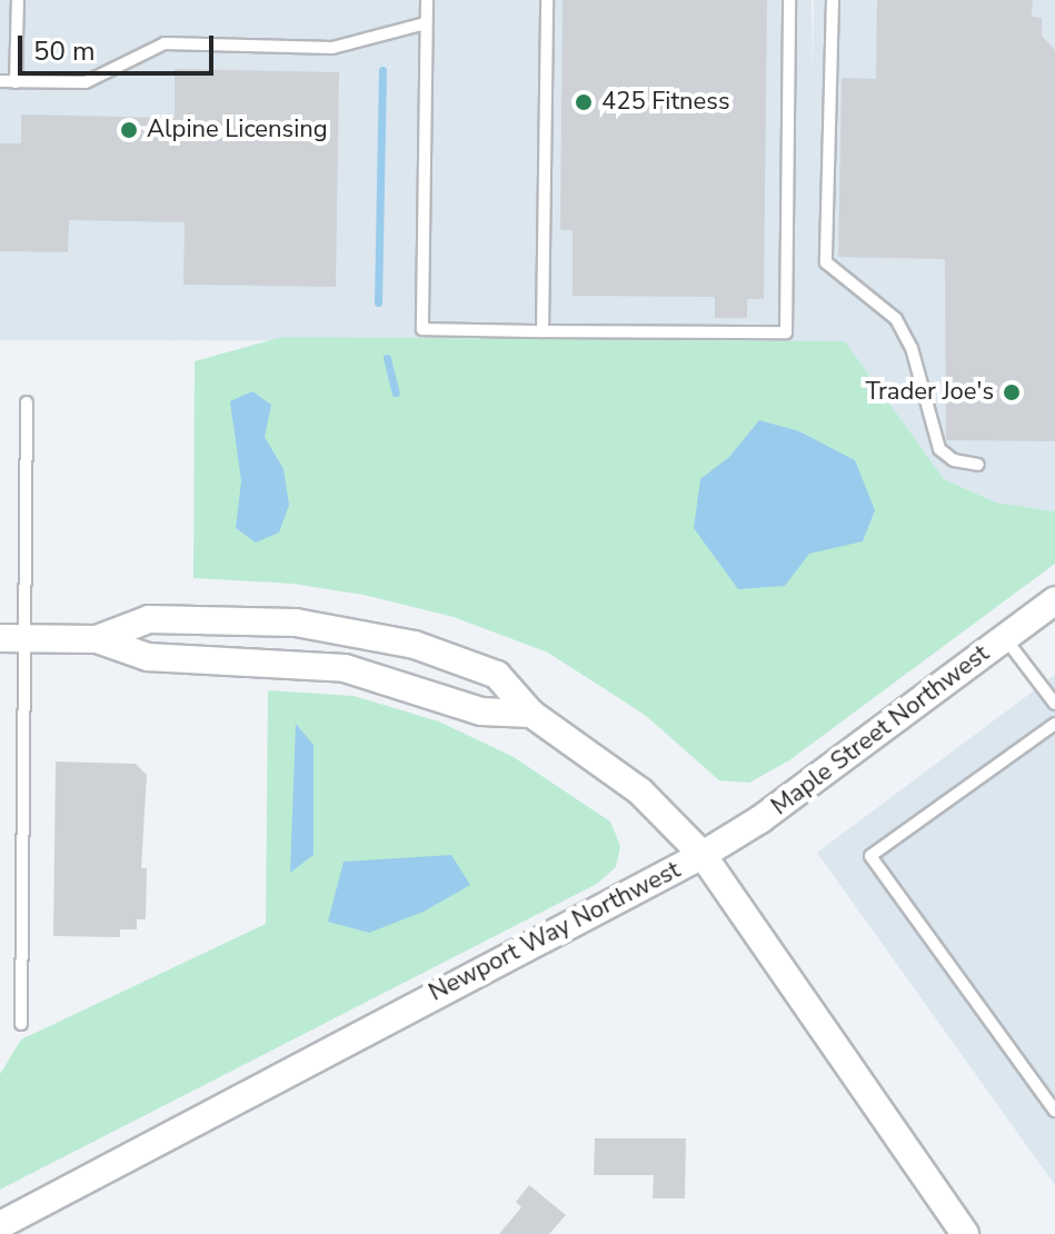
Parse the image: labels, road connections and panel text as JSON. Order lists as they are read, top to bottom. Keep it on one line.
{"streets":{"street":["Maple Street Northwest","Newport Way Northwest"]},"crossings":[["Maple Street Northwest","Newport Way Northwest"]],"places":["425 Fitness","Alpine Licensing","Trader Joe's"],"scale_bar":"50 m"}
